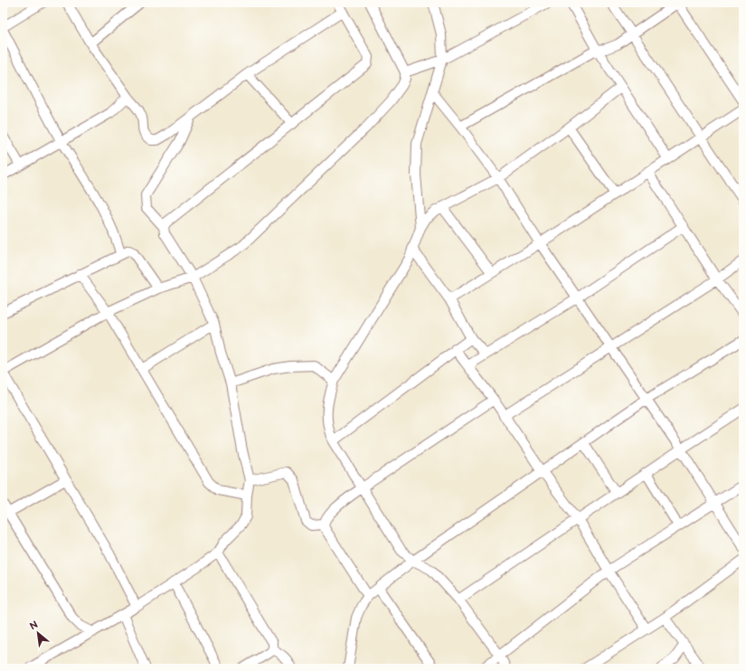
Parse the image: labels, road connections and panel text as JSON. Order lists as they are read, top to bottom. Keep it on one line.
{"north":"top left"}
